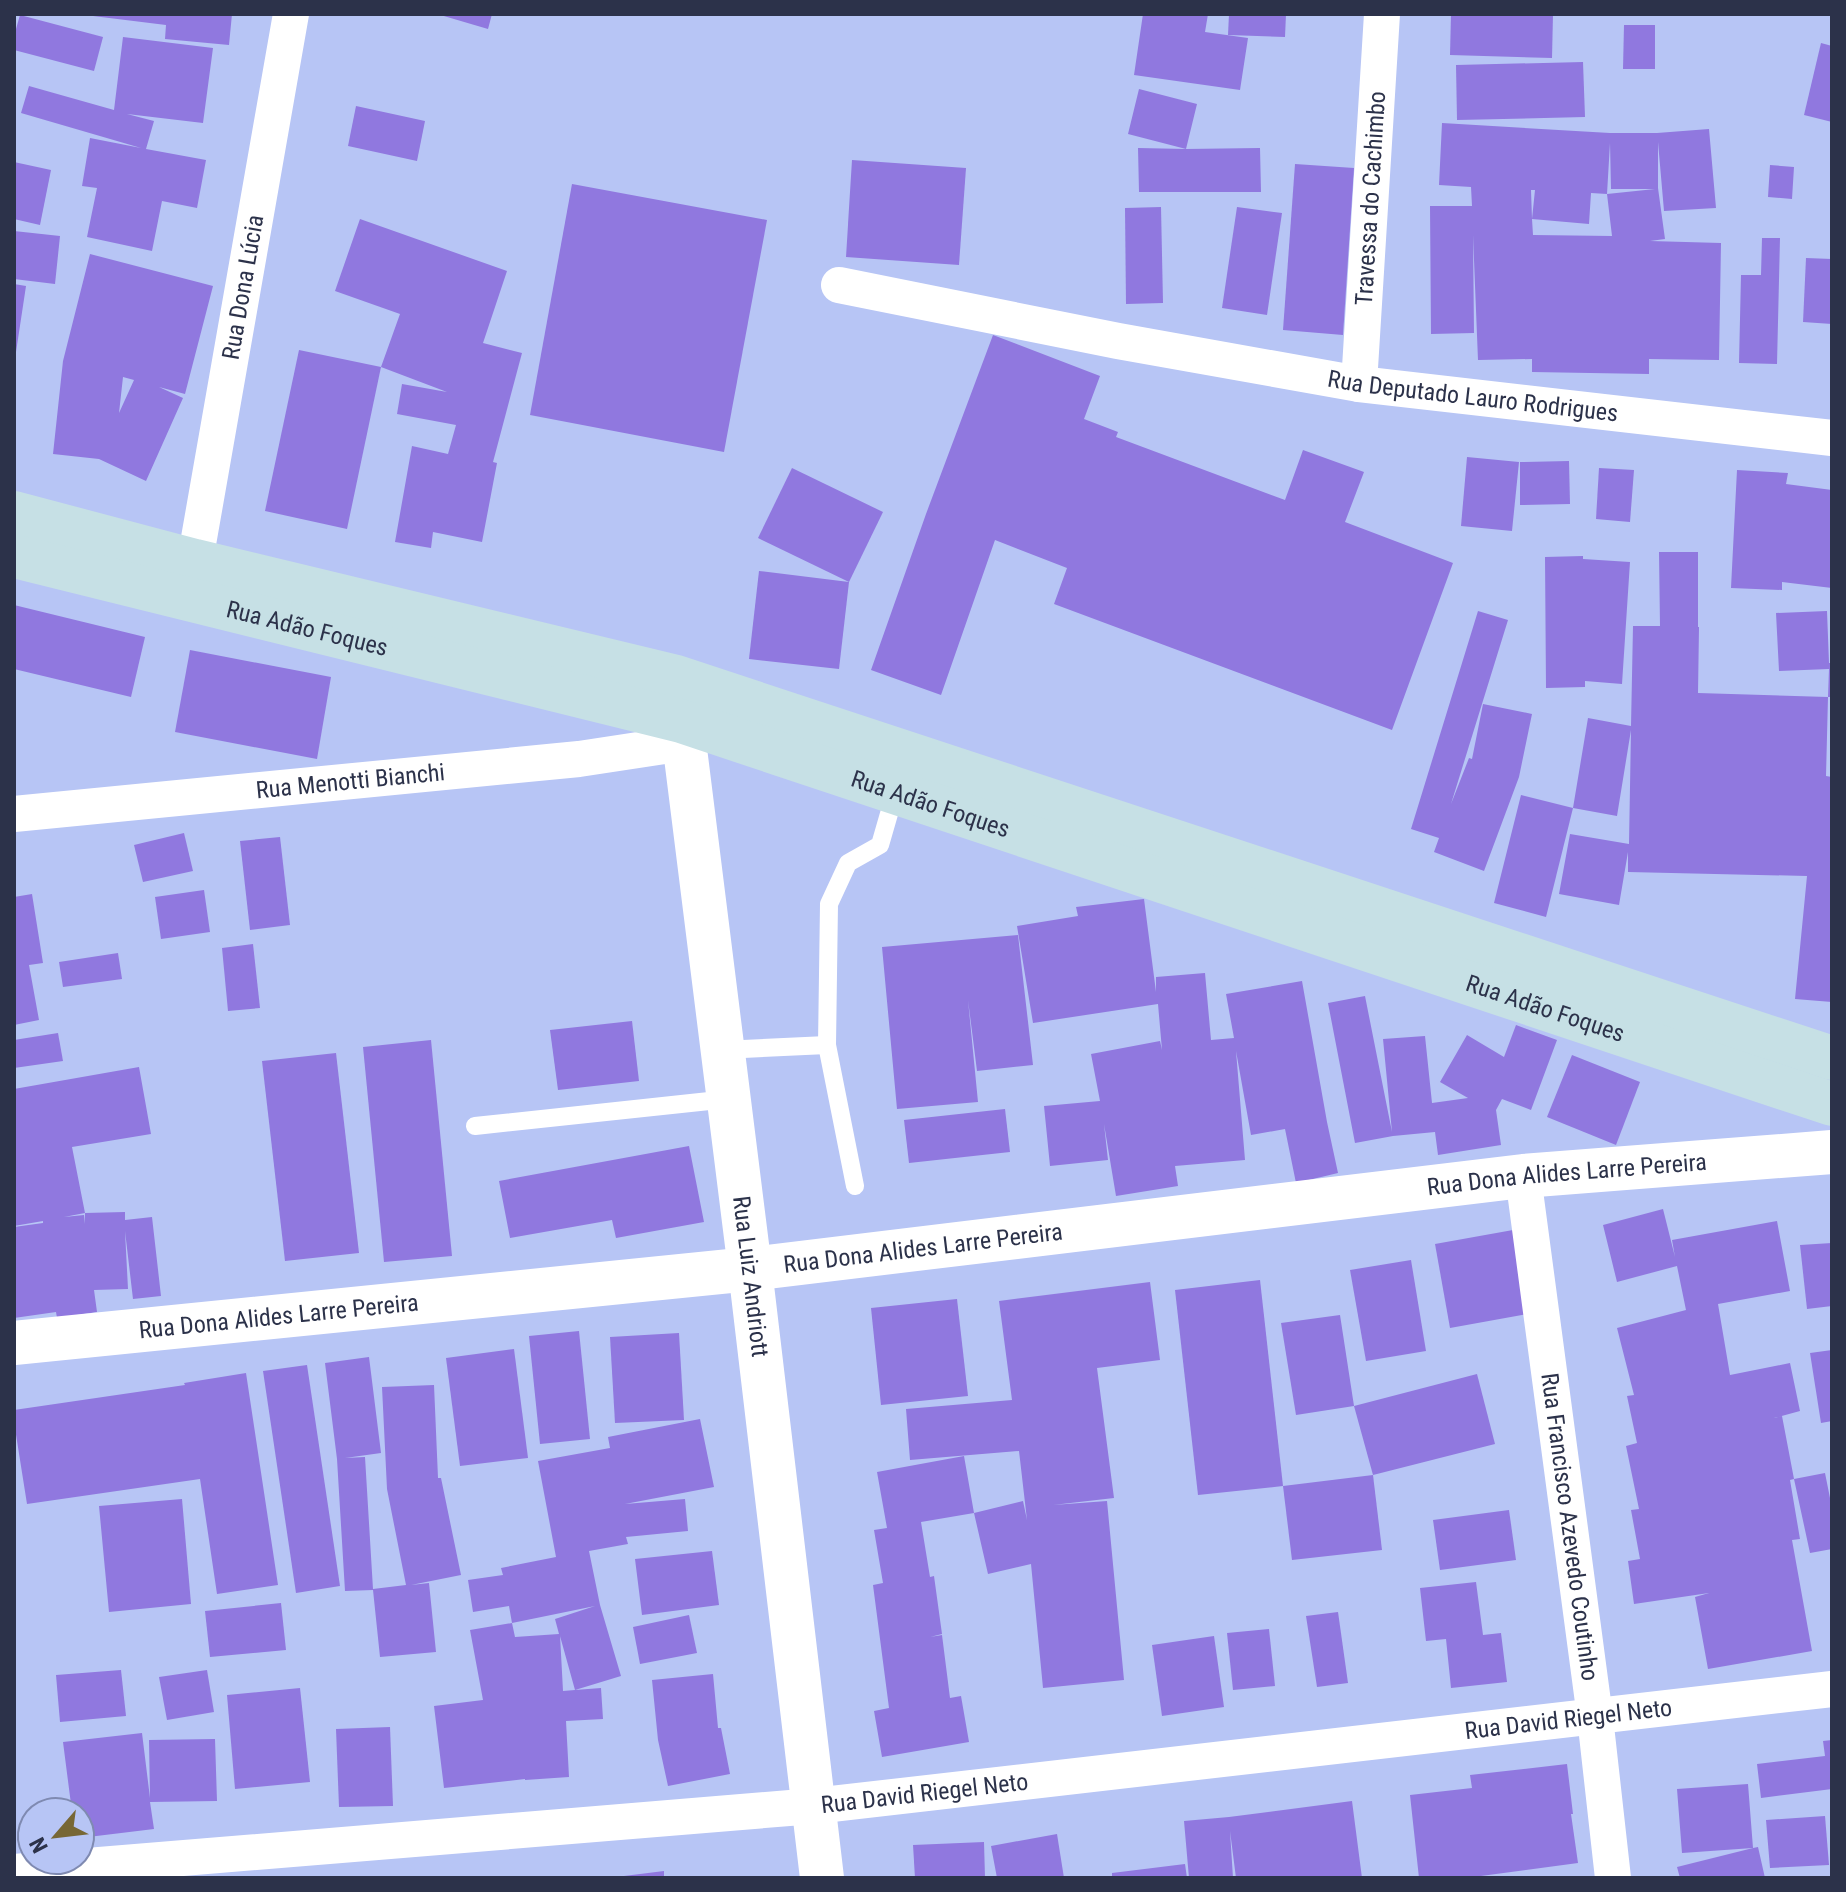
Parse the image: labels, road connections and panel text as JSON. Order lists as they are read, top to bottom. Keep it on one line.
{"streets":{"main road":["Rua Adão Foques"],"street":["Travessa do Cachimbo","Rua Dona Lúcia","Rua Deputado Lauro Rodrigues","Rua Menotti Bianchi","Rua Dona Alides Larre Pereira","Rua Luiz Andriott","Rua Francisco Azevedo Coutinho","Rua David Riegel Neto"]},"crossings":[["Travessa do Cachimbo","Rua Deputado Lauro Rodrigues"],["Rua Dona Lúcia","Rua Adão Foques"],["Rua Adão Foques","Rua Menotti Bianchi"],["Rua Adão Foques","Rua Luiz Andriott"],["Rua Menotti Bianchi","Rua Luiz Andriott"],["Rua Dona Alides Larre Pereira","Rua Luiz Andriott"],["Rua Dona Alides Larre Pereira","Rua Francisco Azevedo Coutinho"],["Rua Luiz Andriott","Rua David Riegel Neto"],["Rua Francisco Azevedo Coutinho","Rua David Riegel Neto"]],"north":"bottom left"}
